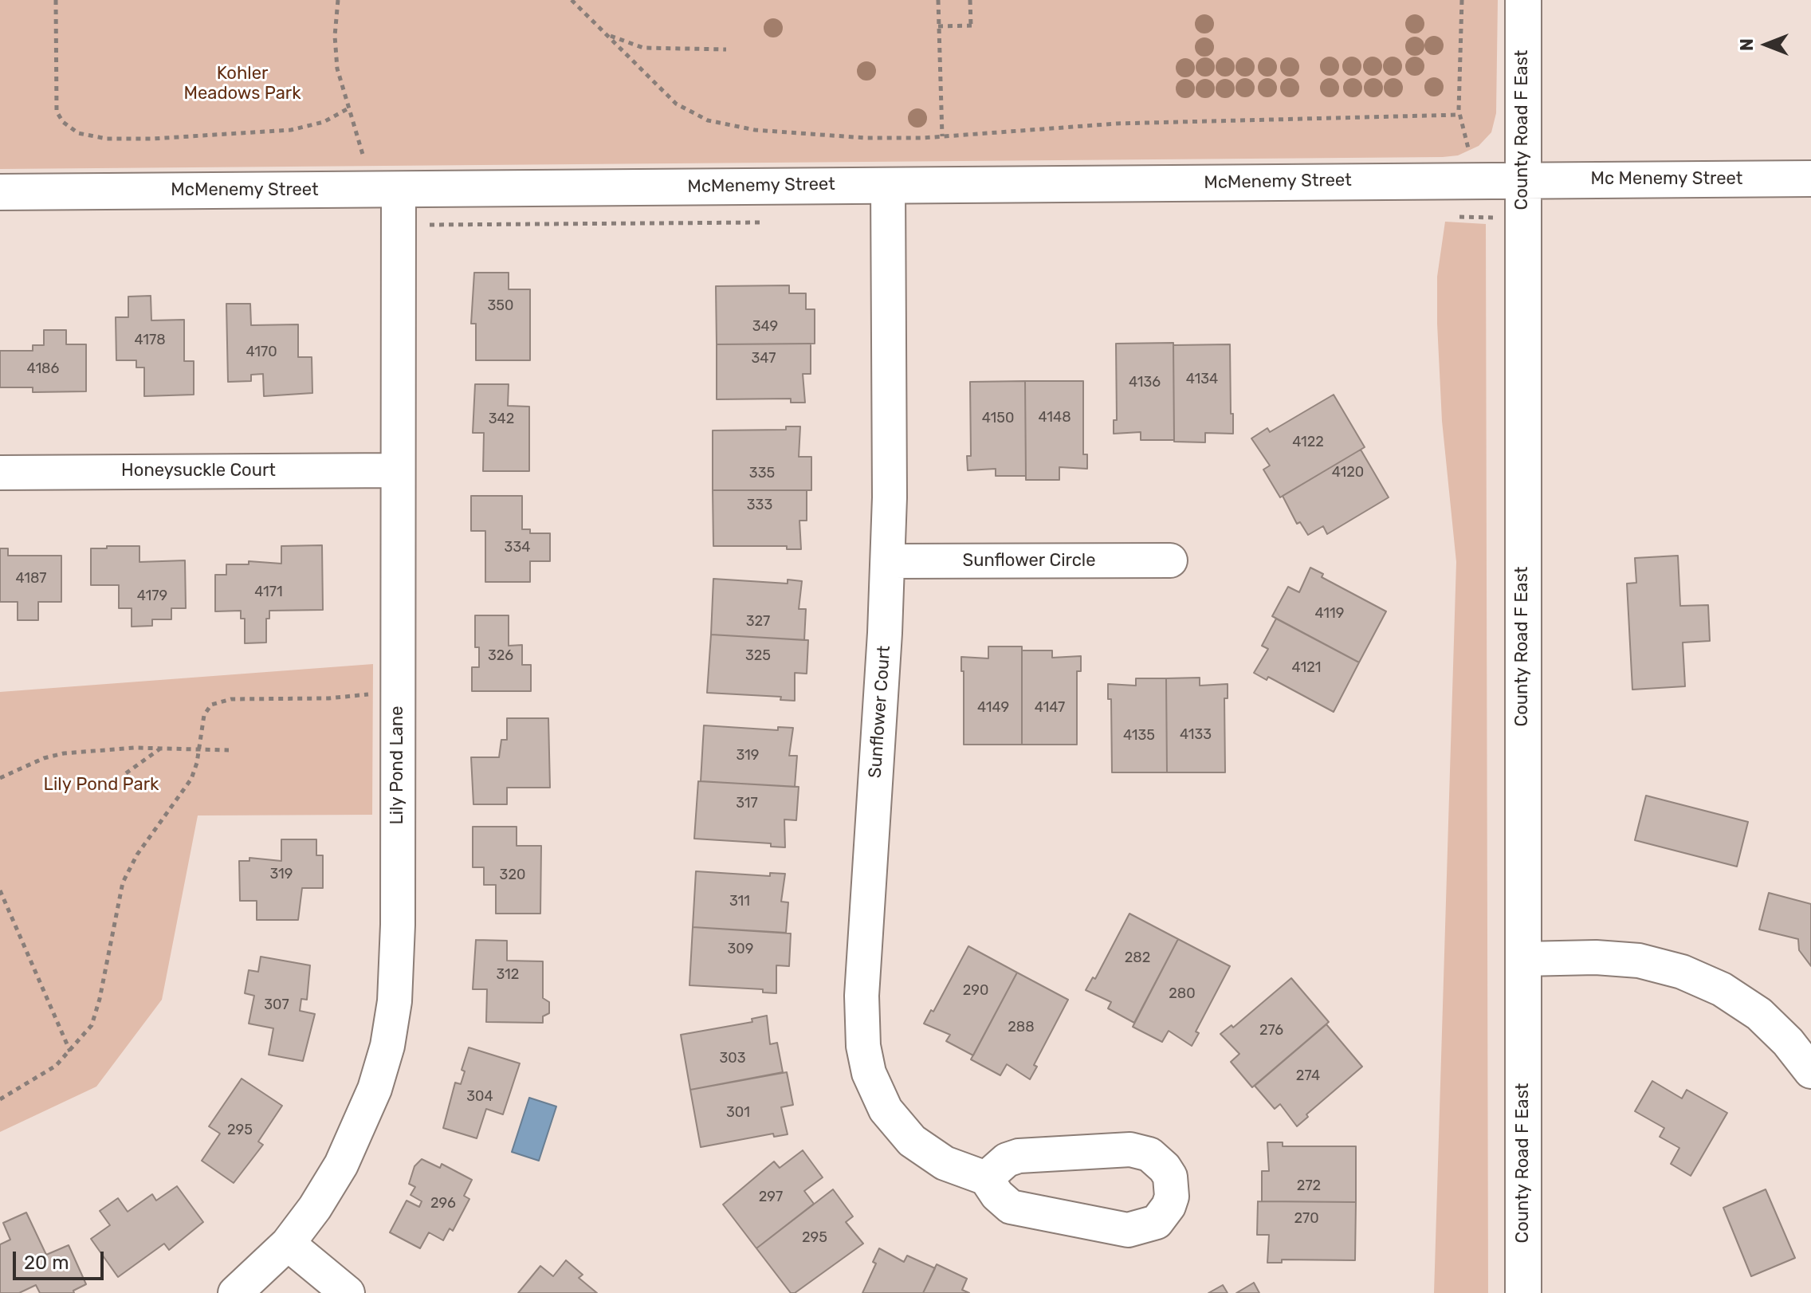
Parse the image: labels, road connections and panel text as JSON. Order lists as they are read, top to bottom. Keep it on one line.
{"streets":{"street":["County Road F East","Mc Menemy Street","McMenemy Street","Honeysuckle Court","Sunflower Circle","Sunflower Court","Lily Pond Lane"]},"crossings":[["County Road F East","Mc Menemy Street"],["County Road F East","McMenemy Street"],["Mc Menemy Street","McMenemy Street"],["McMenemy Street","Sunflower Court"],["McMenemy Street","Lily Pond Lane"],["Honeysuckle Court","Lily Pond Lane"],["Sunflower Circle","Sunflower Court"]],"parks":["Kohler Meadows Park","Lily Pond Park"],"house_numbers":["350","349","4178","4170","347","4186","4134","4136","4148","4150","342","4122","4120","335","333","334","4187","4171","4179","4119","327","326","325","4121","4149","4147","4133","4135","319","317","319","320","311","309","282","312","290","280","307","288","276","303","274","304","301","295","272","297","296","270","295"],"scale_bar":"20 m","north":"left"}
